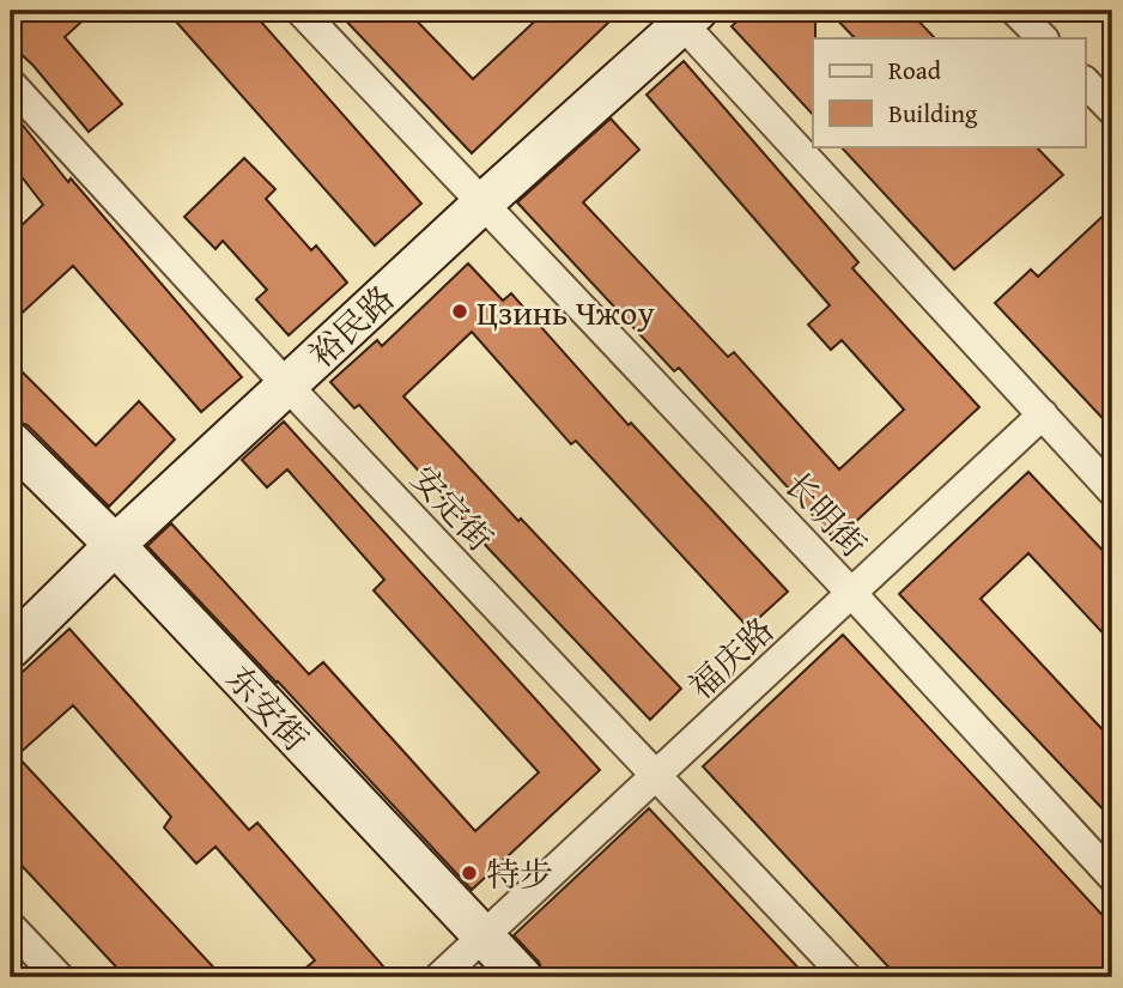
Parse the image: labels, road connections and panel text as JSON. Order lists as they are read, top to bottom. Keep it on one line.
{"streets":{"street":["裕民路","安定街","长明街","福庆路","东安街"]},"crossings":[["裕民路","安定街"],["裕民路","长明街"],["裕民路","东安街"],["安定街","福庆路"],["长明街","福庆路"],["福庆路","东安街"]],"places":["Цзинь Чжоу","特步"],"legend":["Road","Building"]}
